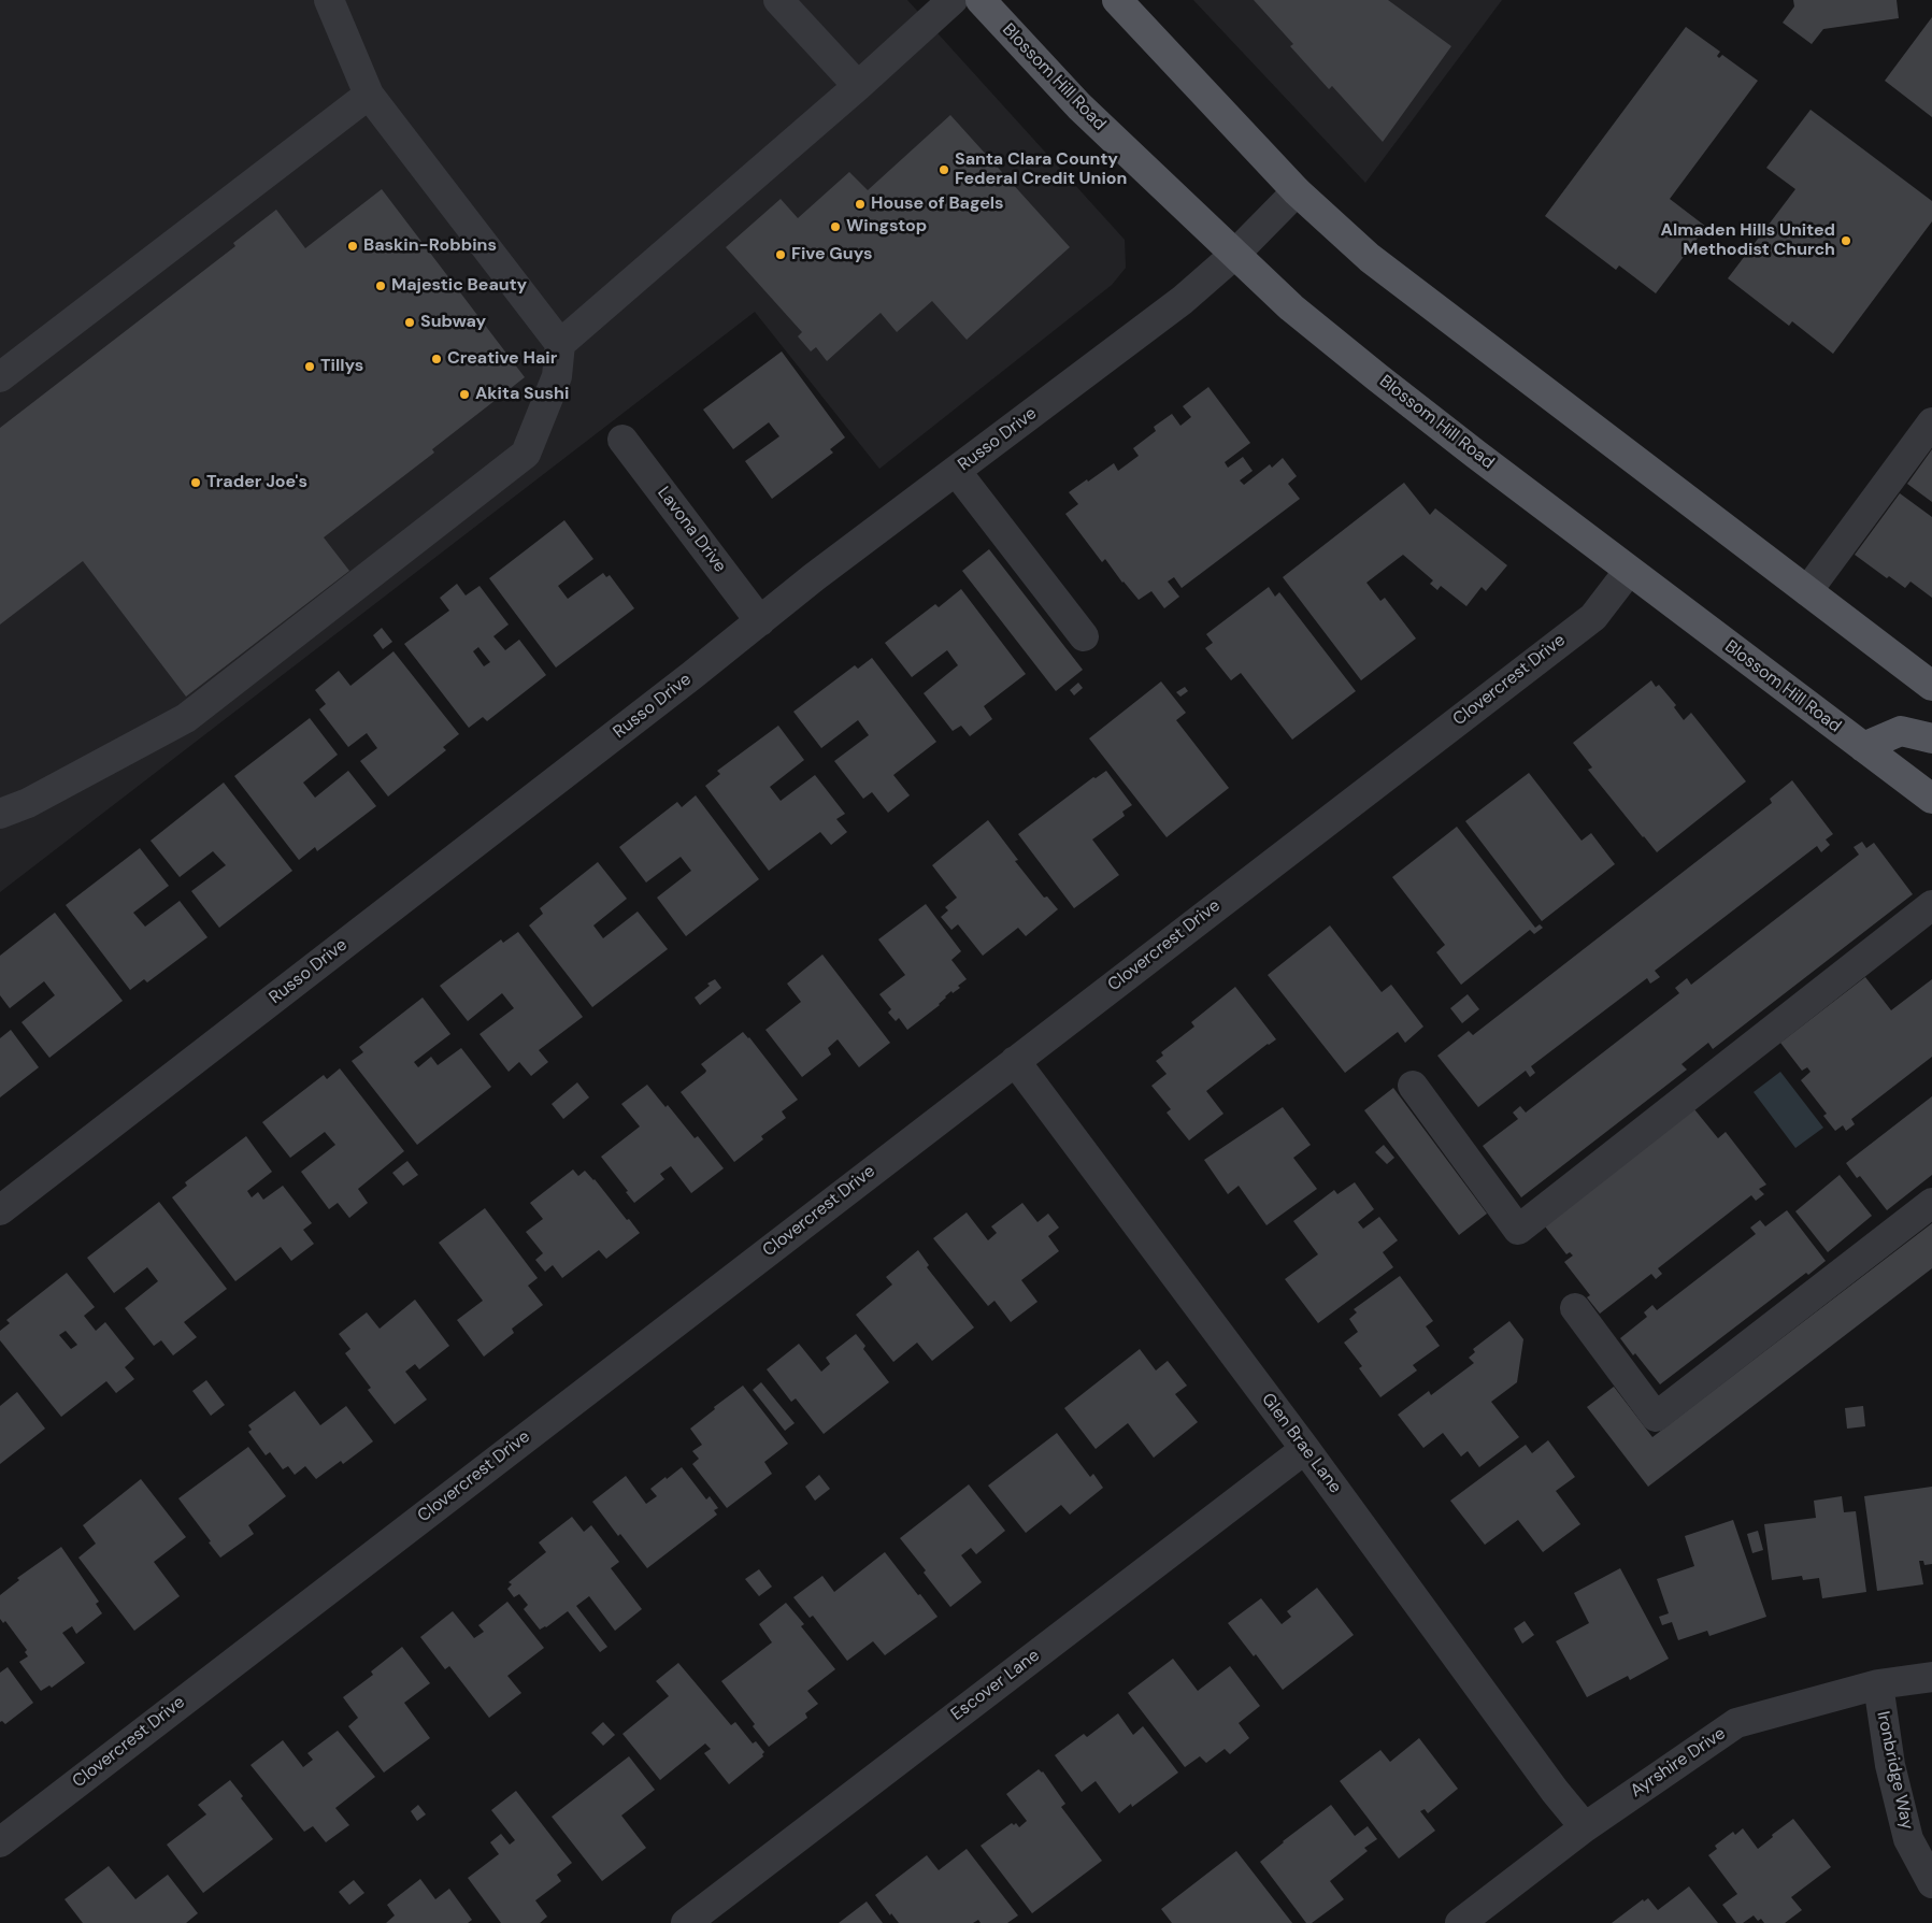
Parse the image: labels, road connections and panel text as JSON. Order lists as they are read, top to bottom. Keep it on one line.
{"streets":{"main road":["Blossom Hill Road"],"street":["Russo Drive","Lavona Drive","Clovercrest Drive","Glen Brae Lane","Escover Lane","Ayrshire Drive","Ironbridge Way"]},"crossings":[["Blossom Hill Road","Russo Drive"],["Blossom Hill Road","Clovercrest Drive"],["Russo Drive","Lavona Drive"],["Clovercrest Drive","Glen Brae Lane"],["Glen Brae Lane","Escover Lane"],["Glen Brae Lane","Ayrshire Drive"],["Ayrshire Drive","Ironbridge Way"]],"places":["Santa Clara County Federal Credit Union","House of Bagels","Wingstop","Almaden Hills United Methodist Church","Baskin-Robbins","Five Guys","Majestic Beauty","Subway","Creative Hair","Tillys","Akita Sushi","Trader Joe's"]}
